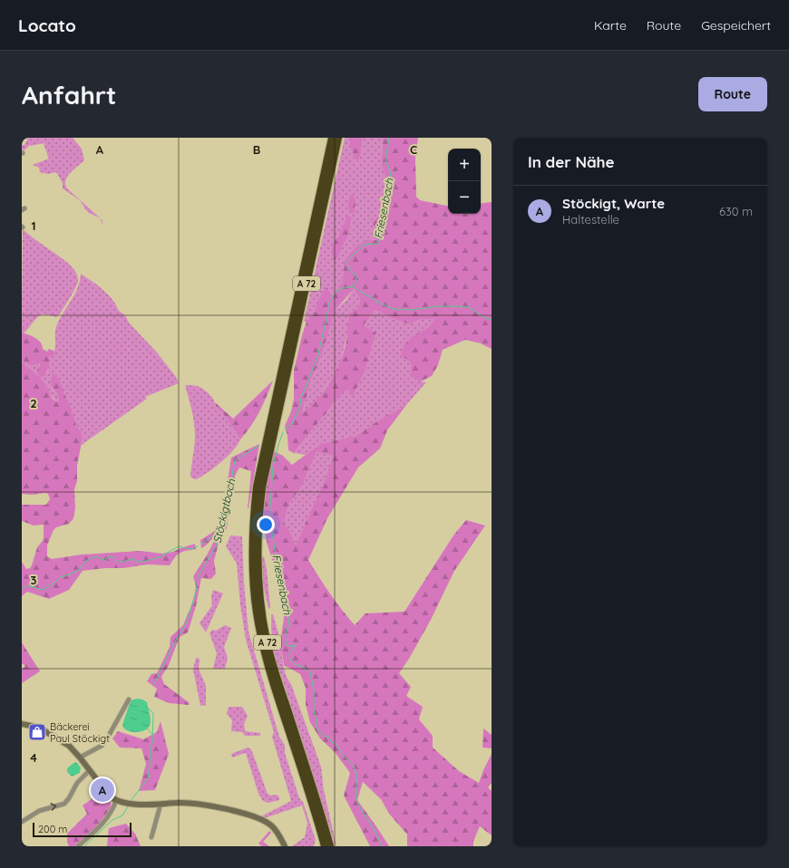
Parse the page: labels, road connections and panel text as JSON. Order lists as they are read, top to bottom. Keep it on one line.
{"streets":{"highway":["A 72"]},"water":["Friesenbach","Stöckigtbach"],"places":{"shop":["Bäckerei Paul Stöckigt"]},"scale_bar":"200 m","page":{"header":"Locato","nav":["Karte","Route","Gespeichert"],"buttons":"Route","title":"Anfahrt","heading":"In der Nähe","map_buttons":["+","−"],"list":[{"mark":"A","name":"Stöckigt, Warte","note":"Haltestelle","value":"630 m"}],"pins":"A","scale":"200 m"},"grid":{"columns":["A","B","C"],"rows":["1","2","3","4"]}}
